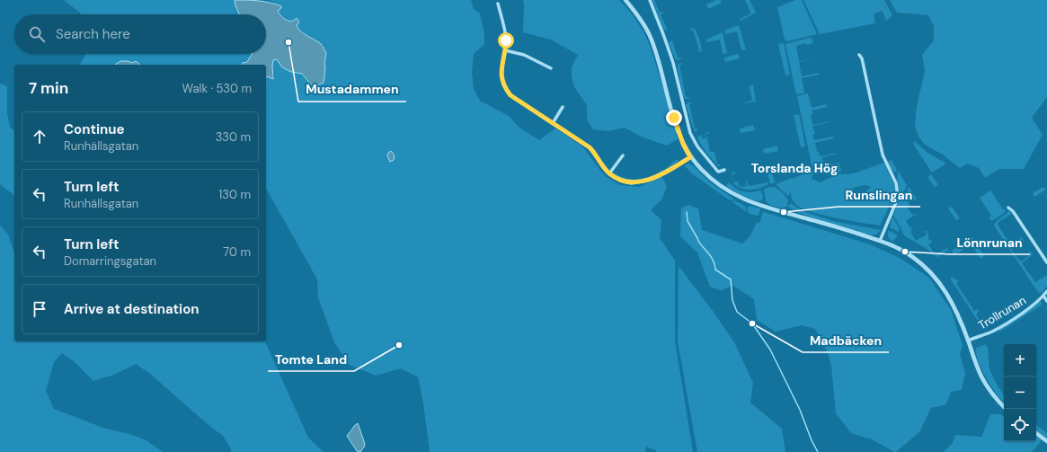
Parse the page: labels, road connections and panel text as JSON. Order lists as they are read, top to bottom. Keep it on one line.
{"streets":{"street":["Trollrunan"]},"districts":["Torslanda Hög"],"places":["Mustadammen","Runslingan","Lönnrunan","Madbäcken","Tomte Land"],"page":{"search":"Search here","heading":["7 min","Walk · 530 m"],"list":[["Continue","Runhällsgatan","330 m"],["Turn left","Runhällsgatan","130 m"],["Turn left","Domarringsgatan","70 m"],"Arrive at destination"],"map_buttons":["+","−"]}}
